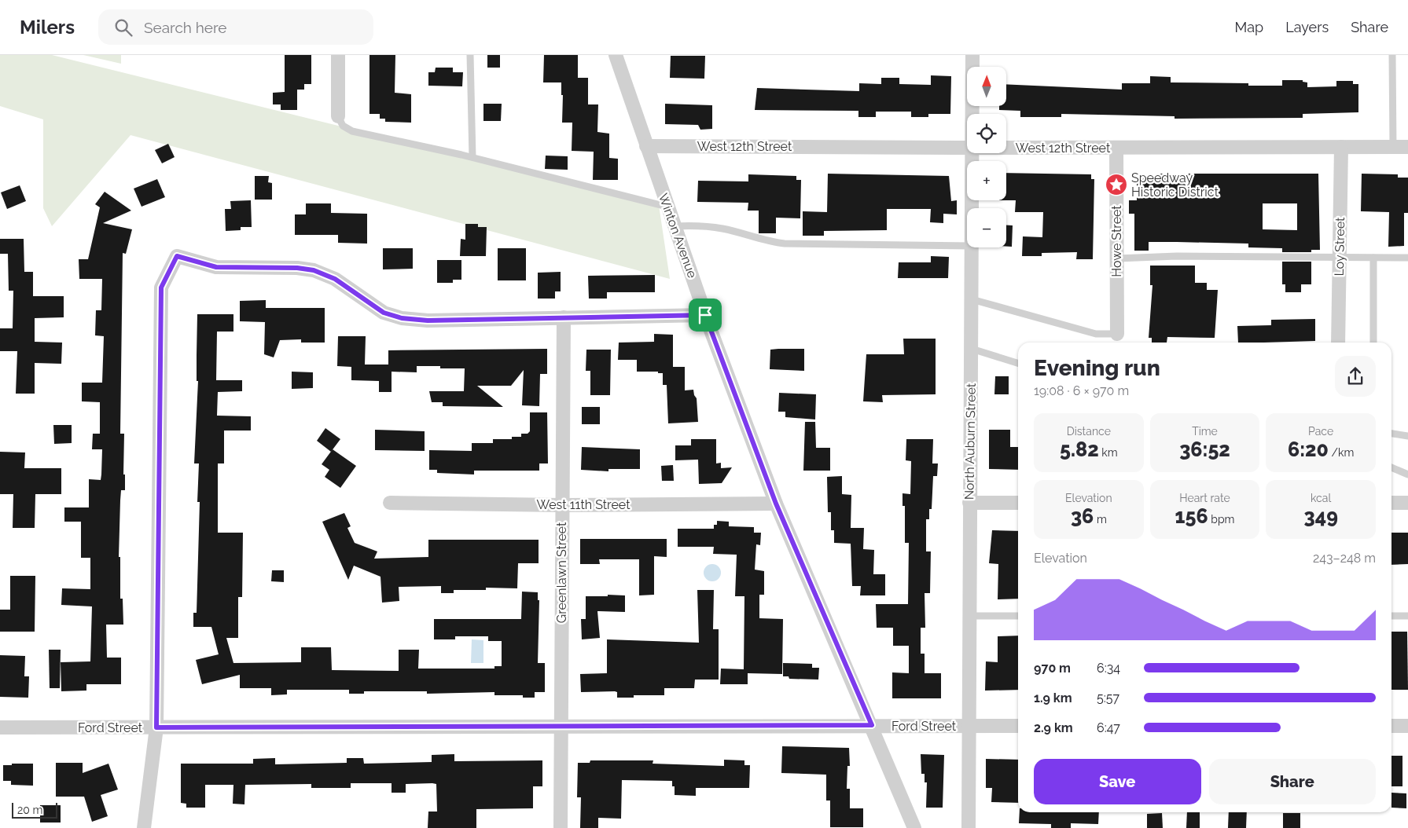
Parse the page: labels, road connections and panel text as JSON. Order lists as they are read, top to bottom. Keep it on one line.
{"streets":{"street":["West 12th Street","Winton Avenue","Howe Street","Loy Street","North Auburn Street","West 11th Street","Greenlawn Street","Ford Street"]},"crossings":[["West 12th Street","Winton Avenue"],["West 12th Street","Howe Street"],["West 12th Street","Loy Street"],["Winton Avenue","West 11th Street"],["Winton Avenue","Ford Street"],["North Auburn Street","Ford Street"],["West 11th Street","Greenlawn Street"],["Greenlawn Street","Ford Street"]],"places":{"place":["Speedway Historic District"]},"scale_bar":"20 m","north":"top","page":{"header":"Milers","search":"Search here","nav":["Map","Layers","Share"],"map_buttons":["+","−"],"heading":["Evening run","19:08 · 6 × 970 m"],"stats":[["Distance","5.82 km"],["Time","36:52"],["Pace","6:20 /km"],["Elevation","36 m"],["Heart rate","156 bpm"],["kcal","349"]],"chart":["Elevation","243–248 m"],"list":[{"name":"970 m","note":"6:34"},{"name":"1.9 km","note":"5:57"},{"name":"2.9 km","note":"6:47"}],"buttons":["Save","Share"],"scale":"20 m"}}
